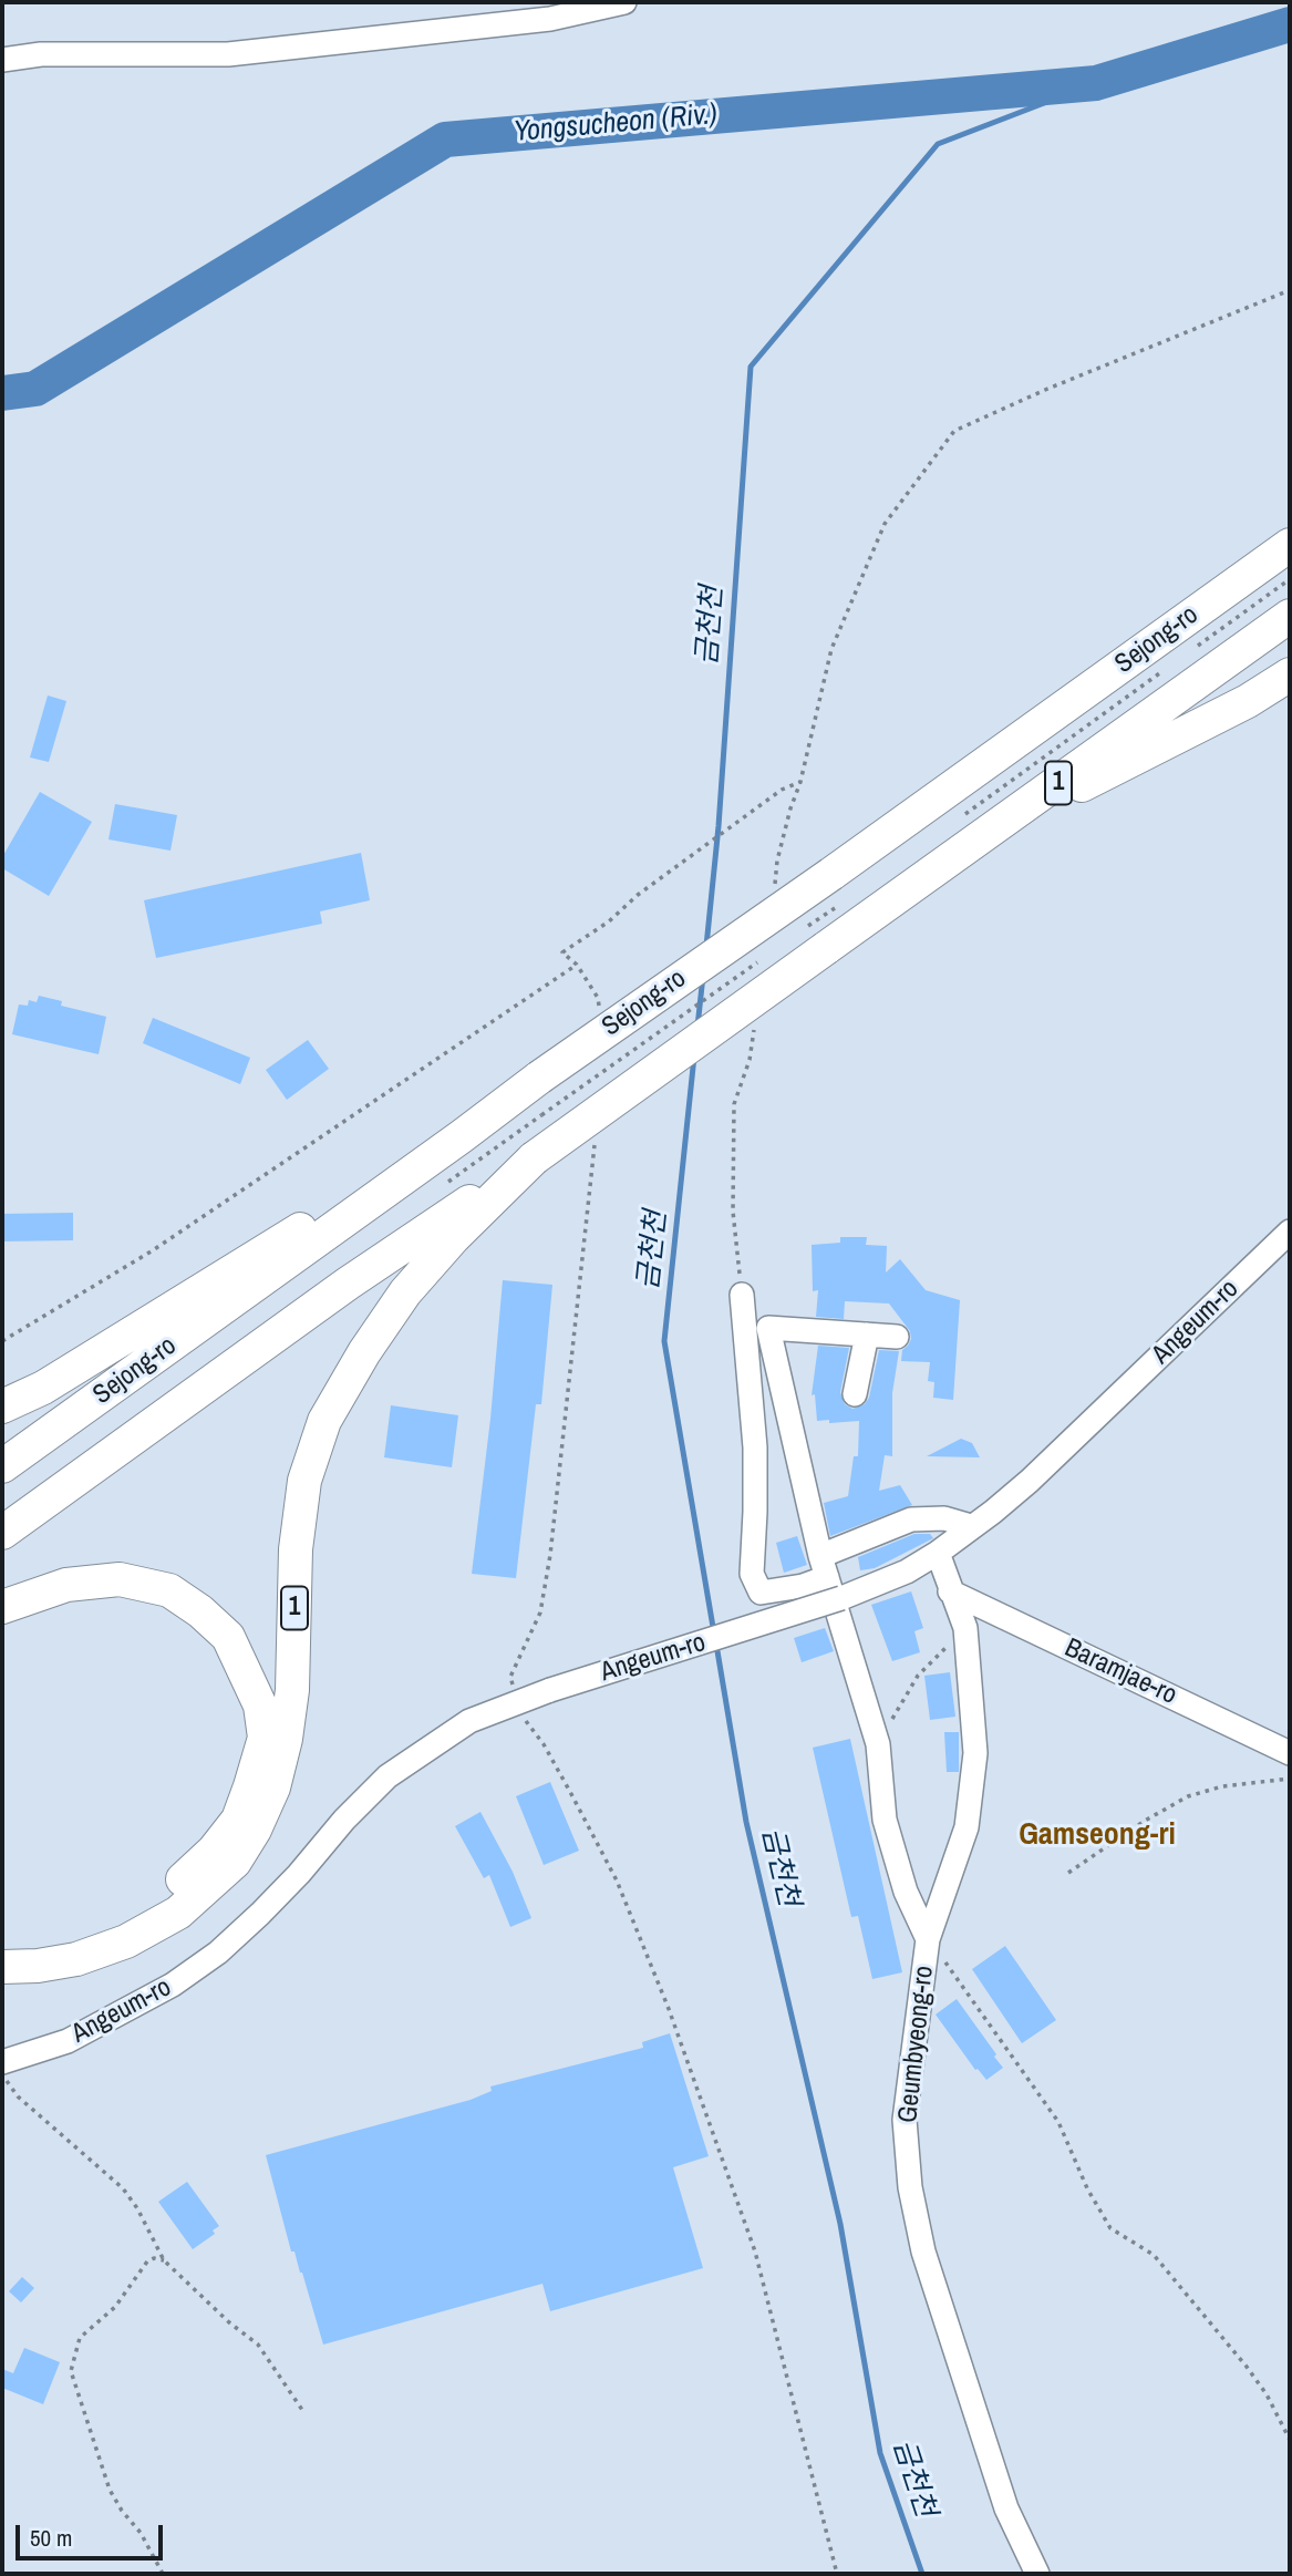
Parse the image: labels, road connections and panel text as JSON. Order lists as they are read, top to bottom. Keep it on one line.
{"streets":{"highway":["Sejong-ro","1"],"street":["Angeum-ro","Baramjae-ro","Geumbyeong-ro"]},"crossings":[["Sejong-ro","1"],["Angeum-ro","Geumbyeong-ro"],["Baramjae-ro","Geumbyeong-ro"]],"districts":["Gamseong-ri"],"water":["Yongsucheon (Riv.)","금천천"],"scale_bar":"50 m"}
